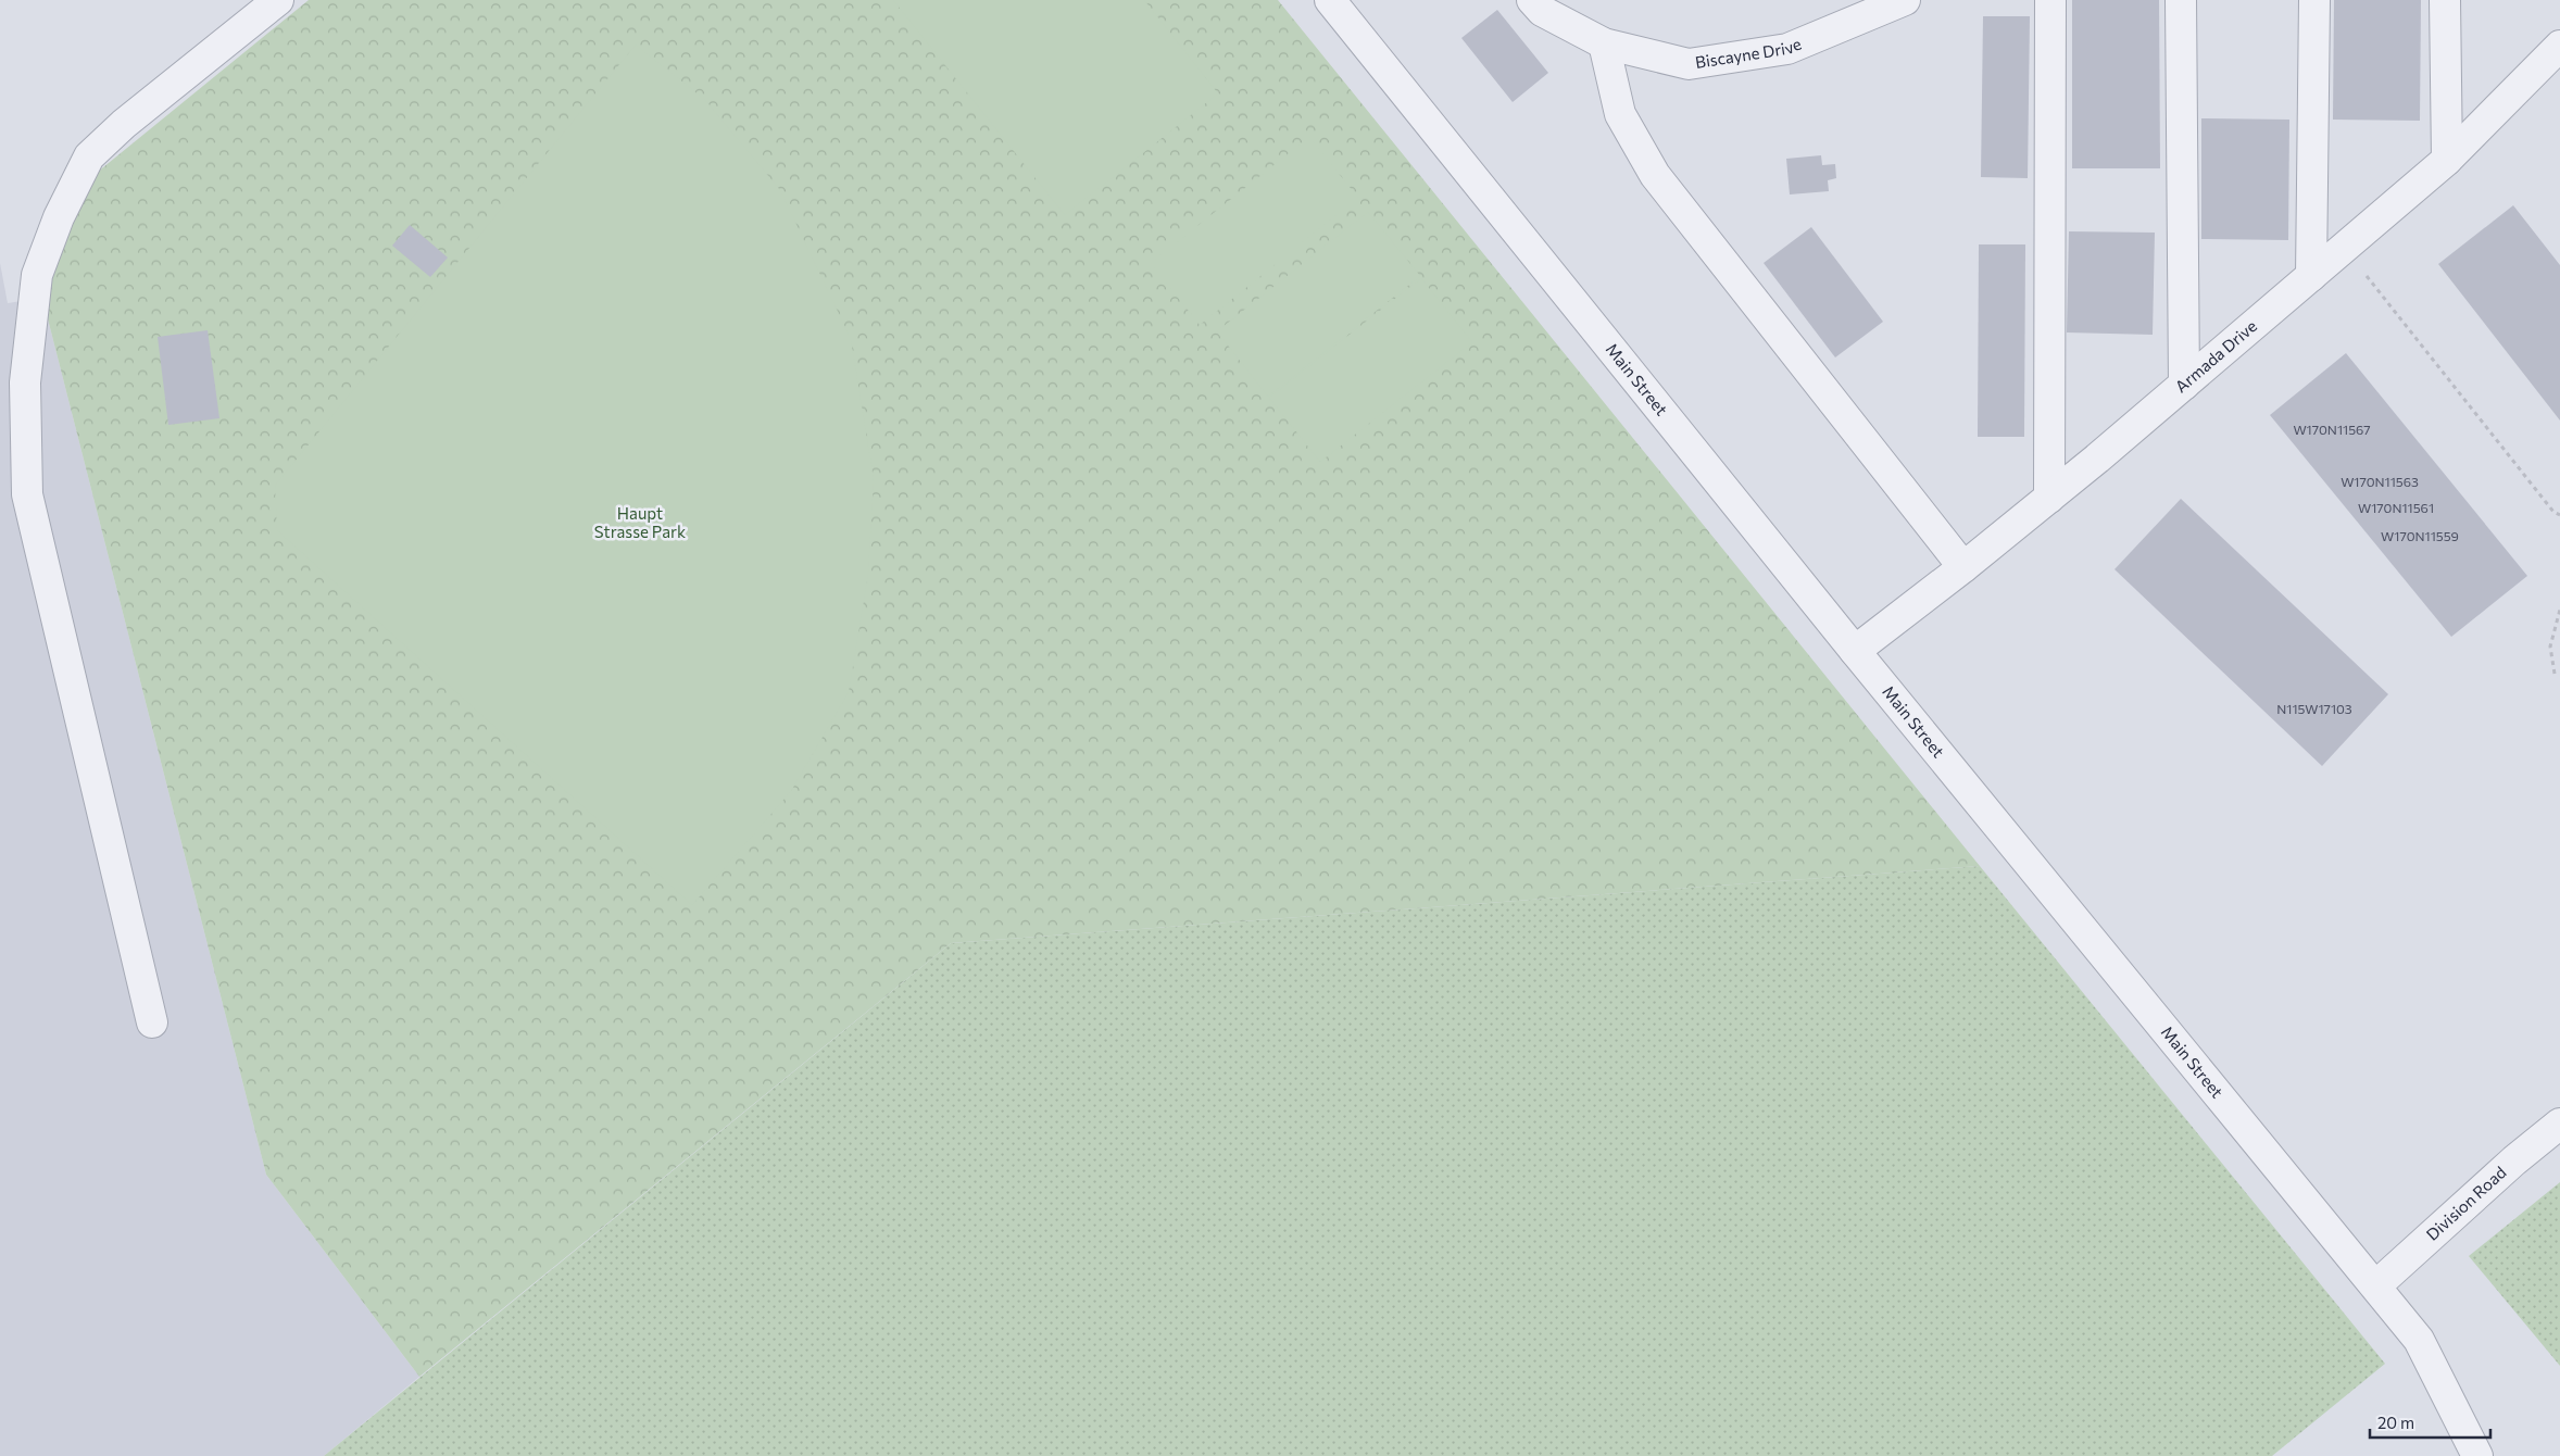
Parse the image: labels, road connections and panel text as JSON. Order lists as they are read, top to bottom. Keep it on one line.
{"streets":{"street":["Biscayne Drive","Armada Drive","Main Street","Division Road"]},"crossings":[["Armada Drive","Main Street"],["Main Street","Division Road"]],"parks":["Haupt Strasse Park"],"house_numbers":["W170N11567","W170N11563","W170N11561","W170N11559","N115W17103"],"scale_bar":"20 m"}
